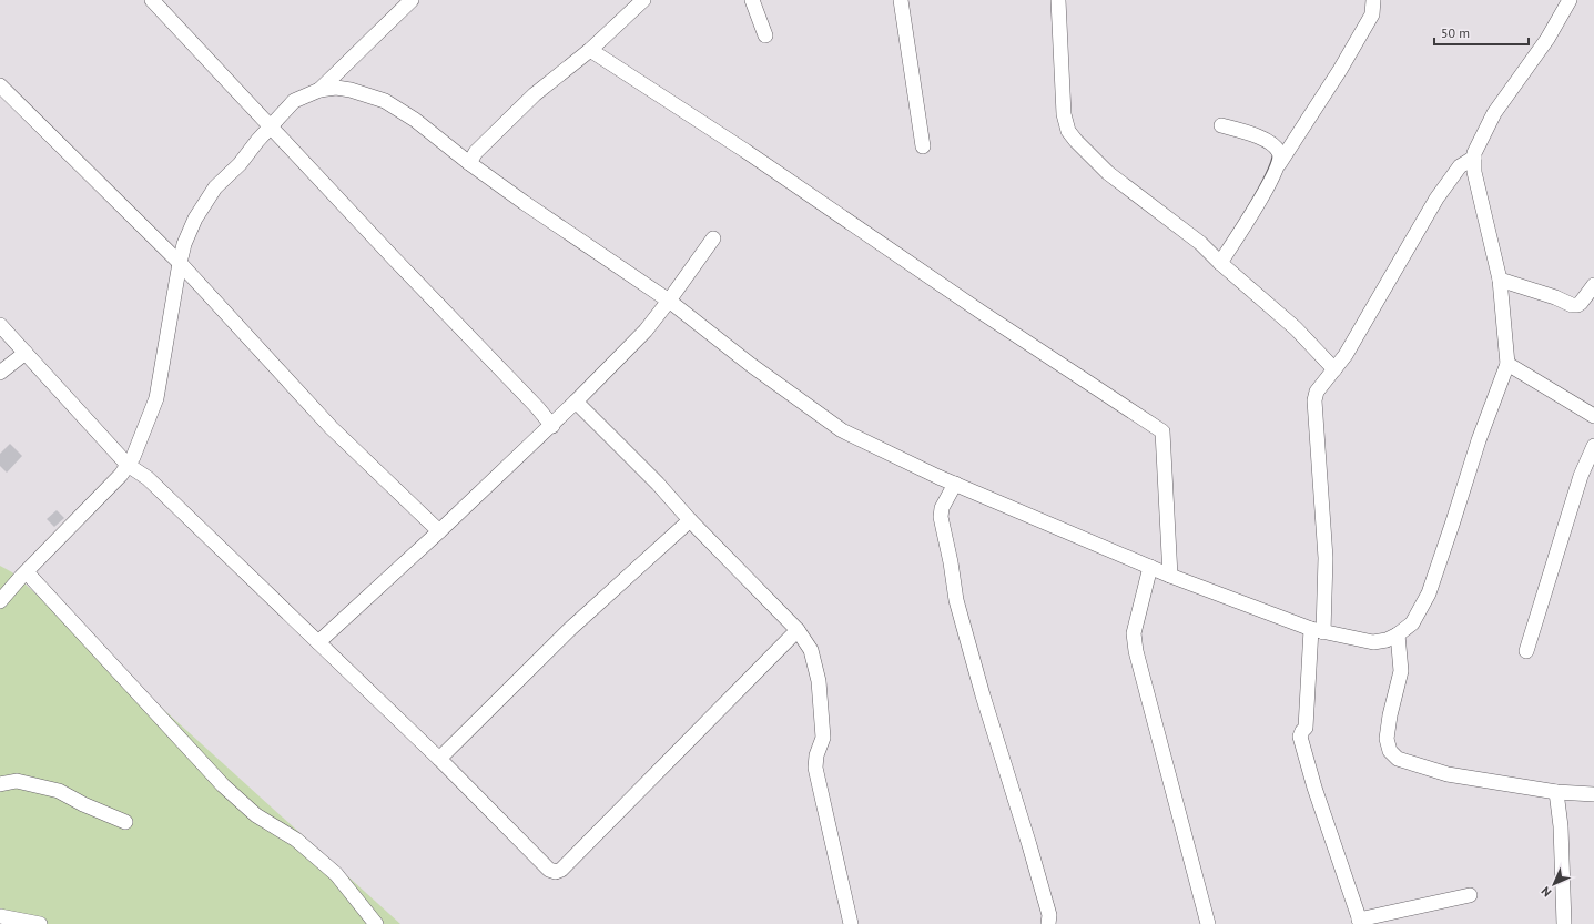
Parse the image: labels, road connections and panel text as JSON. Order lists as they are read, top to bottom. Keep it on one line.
{"scale_bar":"50 m","north":"bottom left"}
